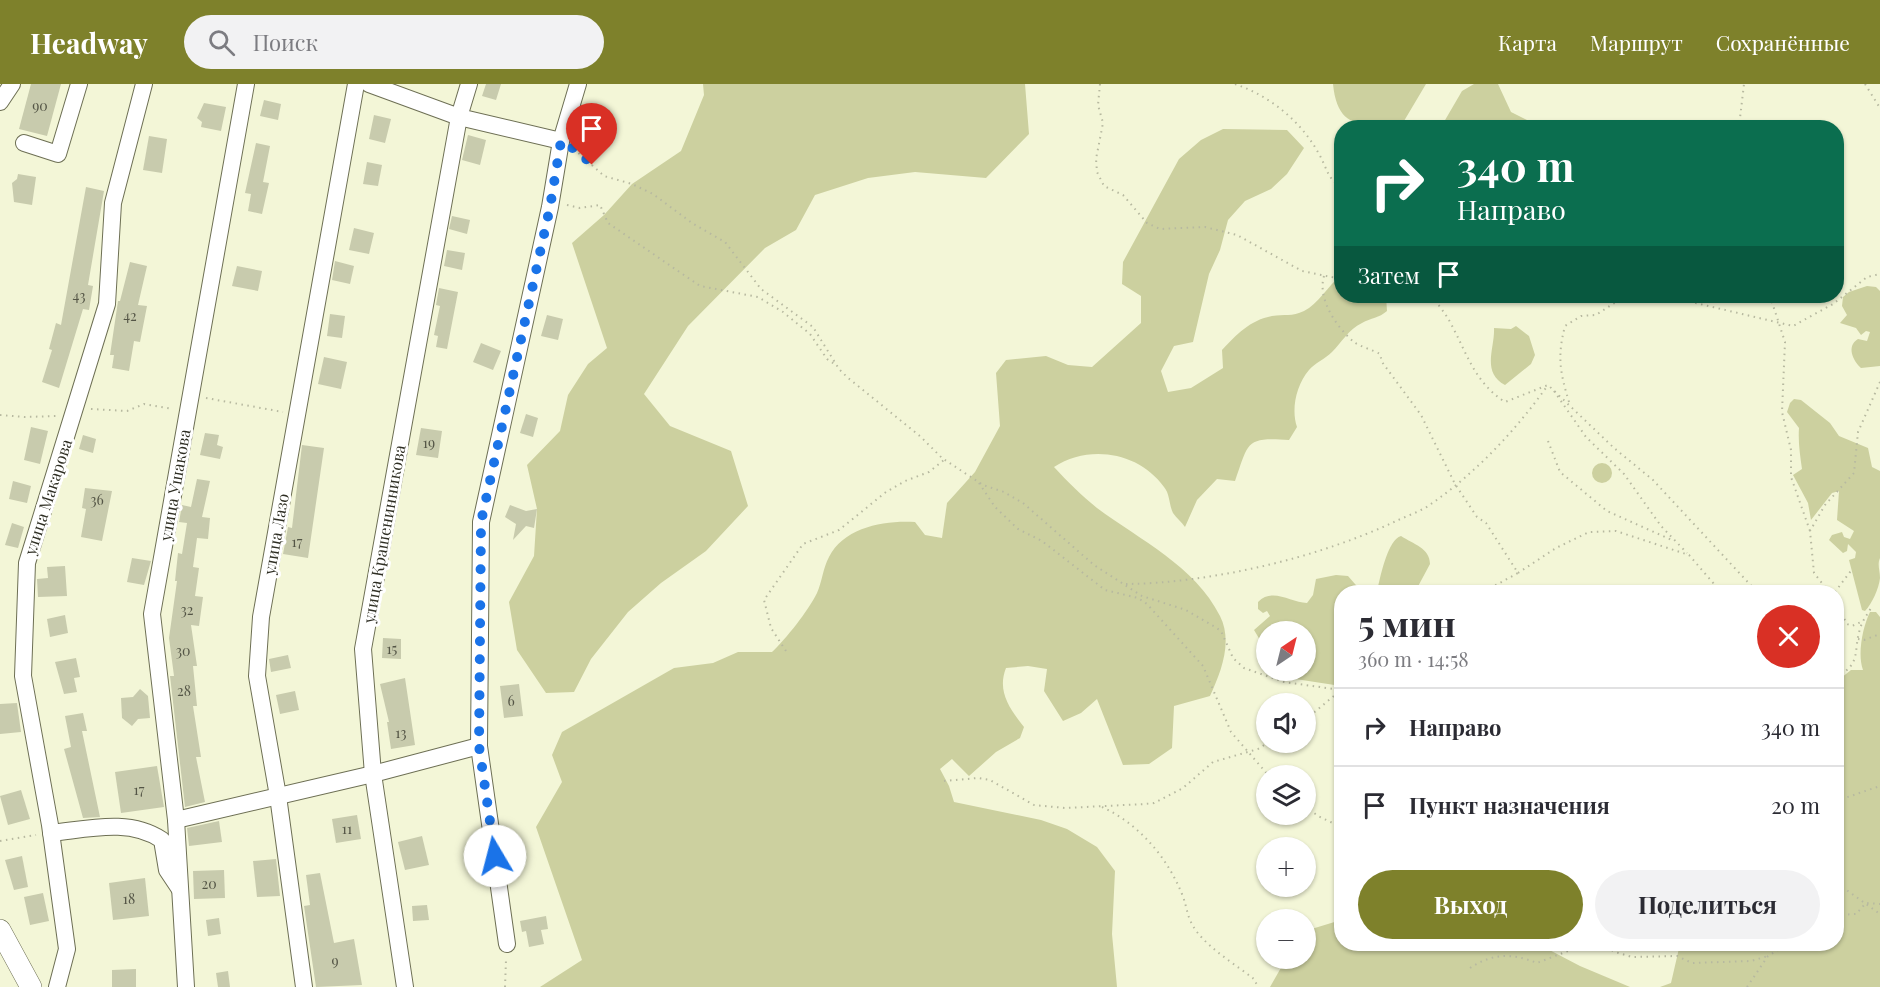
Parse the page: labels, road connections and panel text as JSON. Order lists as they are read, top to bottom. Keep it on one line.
{"streets":{"street":["улица Ушакова","улица Макарова","улица Лазо","улица Крашенинникова"]},"crossings":[["улица Ушакова","улица Макарова"]],"house_numbers":["90","43","42","19","36","17","32","15","30","28","6","13","17","11","20","18","9"],"north":"top right","page":{"header":"Headway","search":"Поиск","nav":["Карта","Маршрут","Сохранённые"],"turn":["340 m","Направо"],"then":"Затем","heading":["5 мин","360 m · 14:58"],"map_buttons":["+","−"],"list":[{"name":"Направо","value":"340 m"},{"name":"Пункт назначения","value":"20 m"}],"buttons":["Выход","Поделиться"]}}
